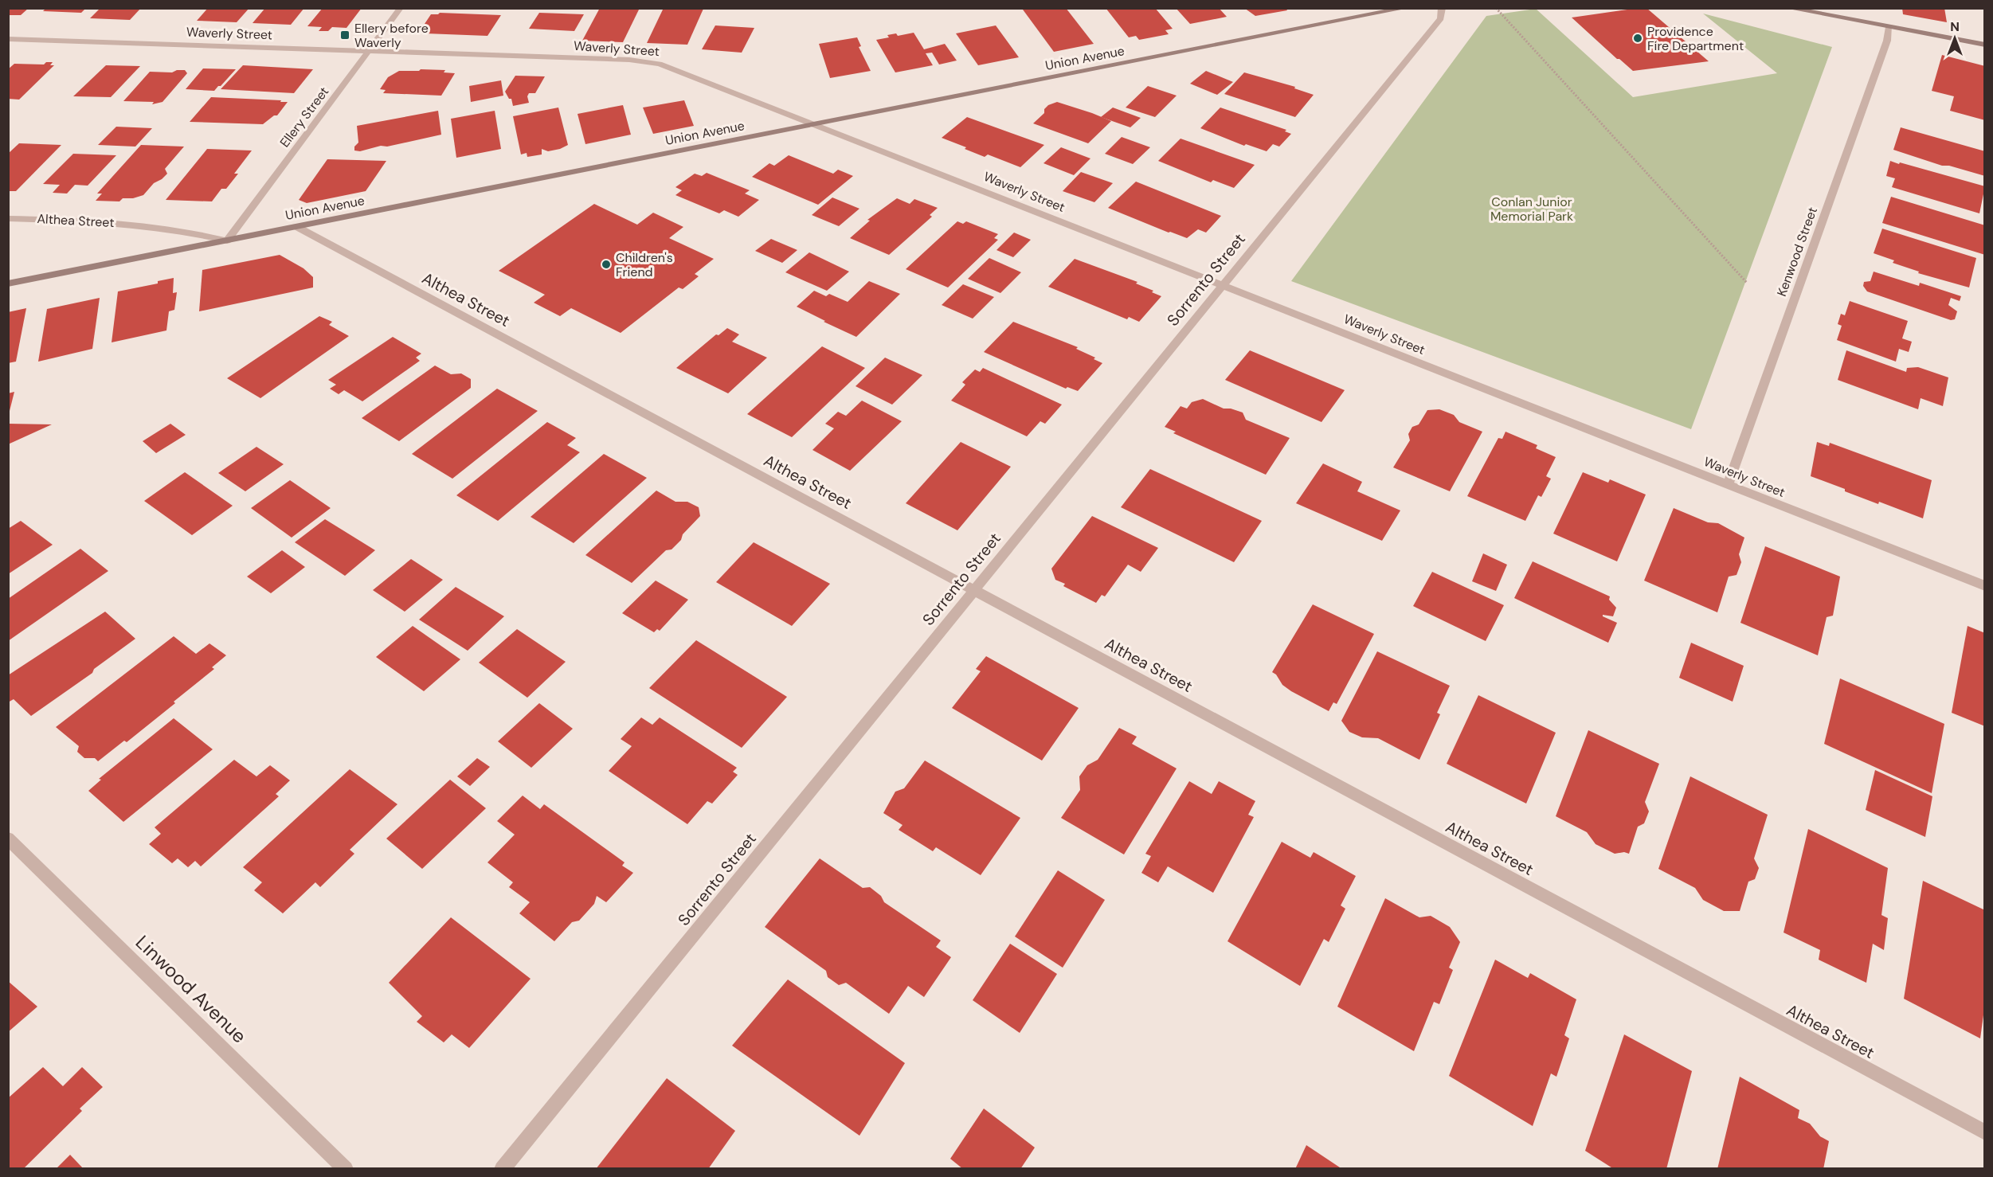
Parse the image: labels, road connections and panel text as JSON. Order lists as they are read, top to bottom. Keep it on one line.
{"streets":{"main road":["Union Avenue"],"street":["Waverly Street","Ellery Street","Althea Street","Kenwood Street","Sorrento Street","Linwood Avenue"]},"crossings":[["Waverly Street","Union Avenue"],["Waverly Street","Ellery Street"],["Waverly Street","Kenwood Street"],["Waverly Street","Sorrento Street"],["Union Avenue","Ellery Street"],["Union Avenue","Althea Street"],["Ellery Street","Althea Street"],["Althea Street","Sorrento Street"]],"parks":["Conlan Junior Memorial Park"],"places":{"transit":["Ellery before Waverly"],"other":["Providence Fire Department","Children's Friend"]},"north":"top"}
